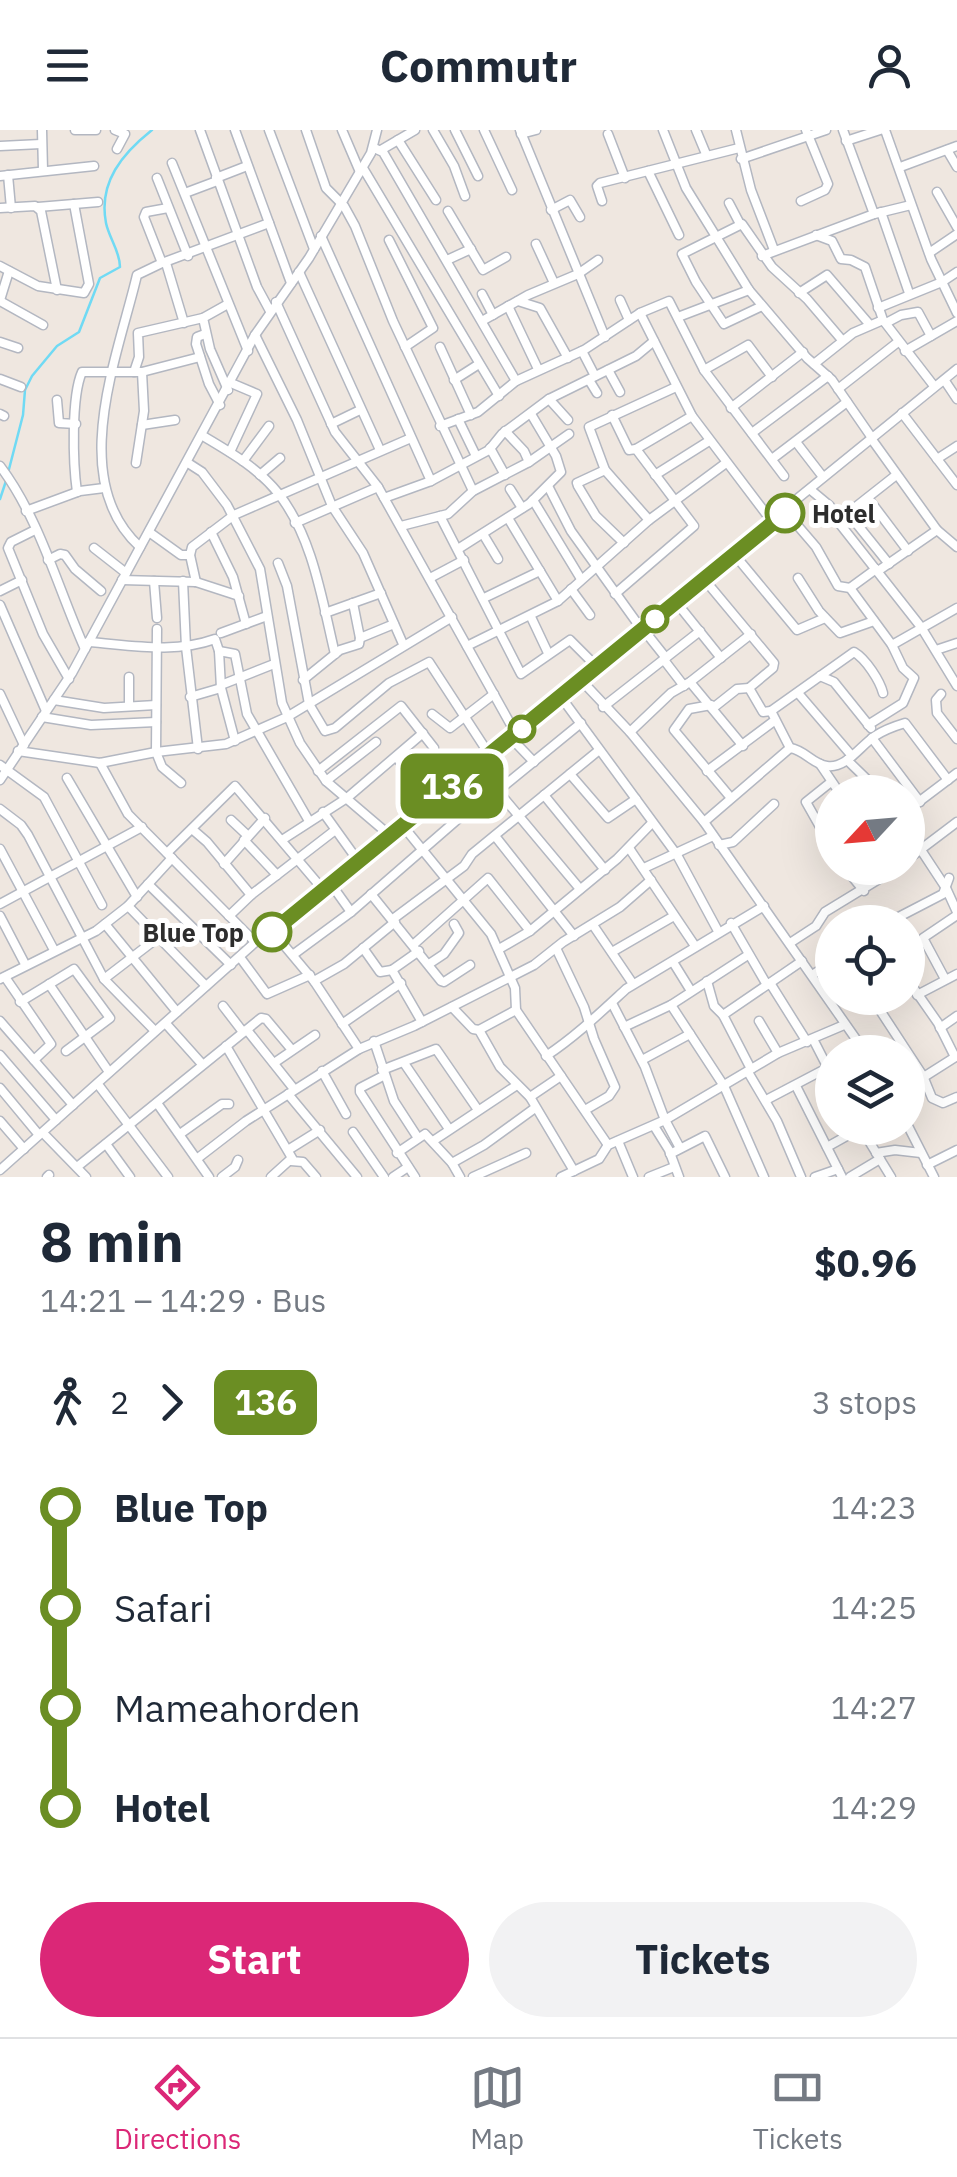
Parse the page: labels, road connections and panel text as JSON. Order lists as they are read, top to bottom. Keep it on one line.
{"places":["Hotel","Blue Top"],"lines":["bus line 136"],"north":"bottom left","page":{"header":"Commutr","on_map":"136","heading":["8 min","14:21 – 14:29 · Bus","$0.96"],"legs":["2","136","3 stops"],"list":[{"name":"Blue Top","value":"14:23"},{"name":"Safari","value":"14:25"},{"name":"Mameahorden","value":"14:27"},{"name":"Hotel","value":"14:29"}],"buttons":["Start","Tickets"],"tabs":["Directions","Map","Tickets"]}}
